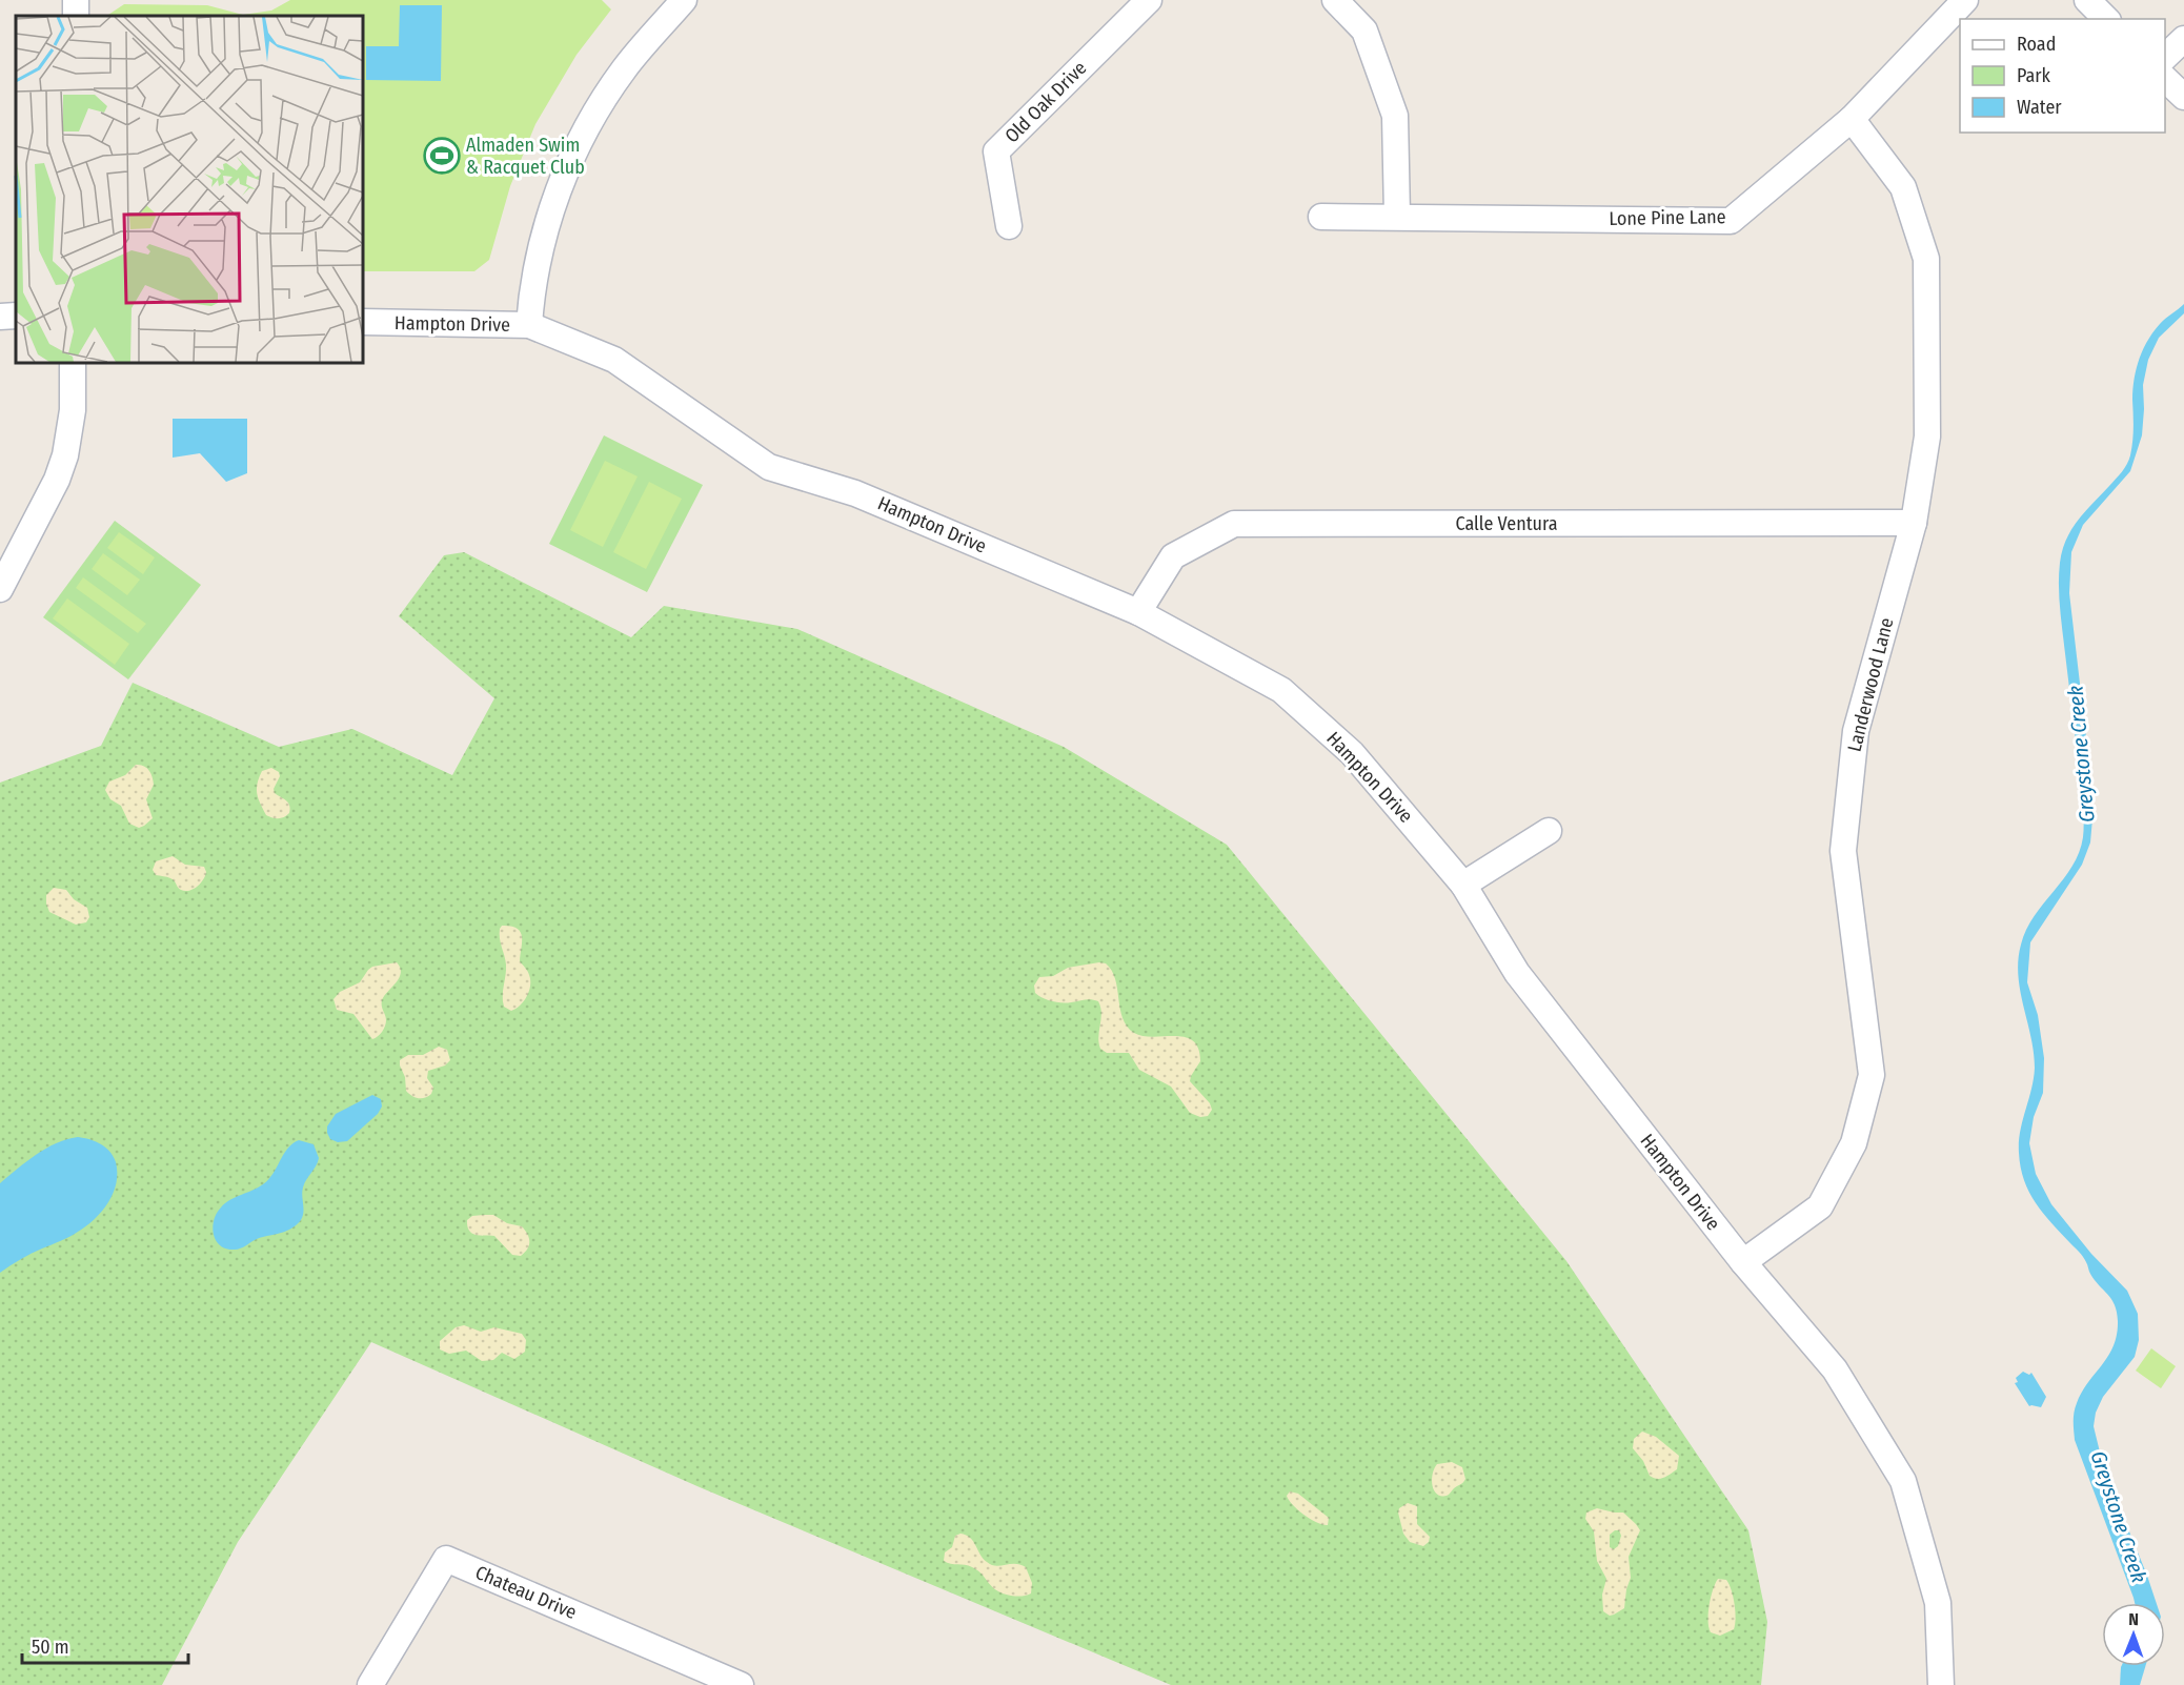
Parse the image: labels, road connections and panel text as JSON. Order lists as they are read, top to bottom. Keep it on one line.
{"streets":{"street":["Old Oak Drive","Lone Pine Lane","Hampton Drive","Calle Ventura","Landerwood Lane","Chateau Drive"]},"crossings":[["Lone Pine Lane","Landerwood Lane"],["Hampton Drive","Calle Ventura"],["Hampton Drive","Landerwood Lane"],["Calle Ventura","Landerwood Lane"]],"water":["Greystone Creek"],"places":{"sports":["Almaden Swim & Racquet Club"]},"legend":["Road","Park","Water"],"scale_bar":"50 m","north":"top"}
